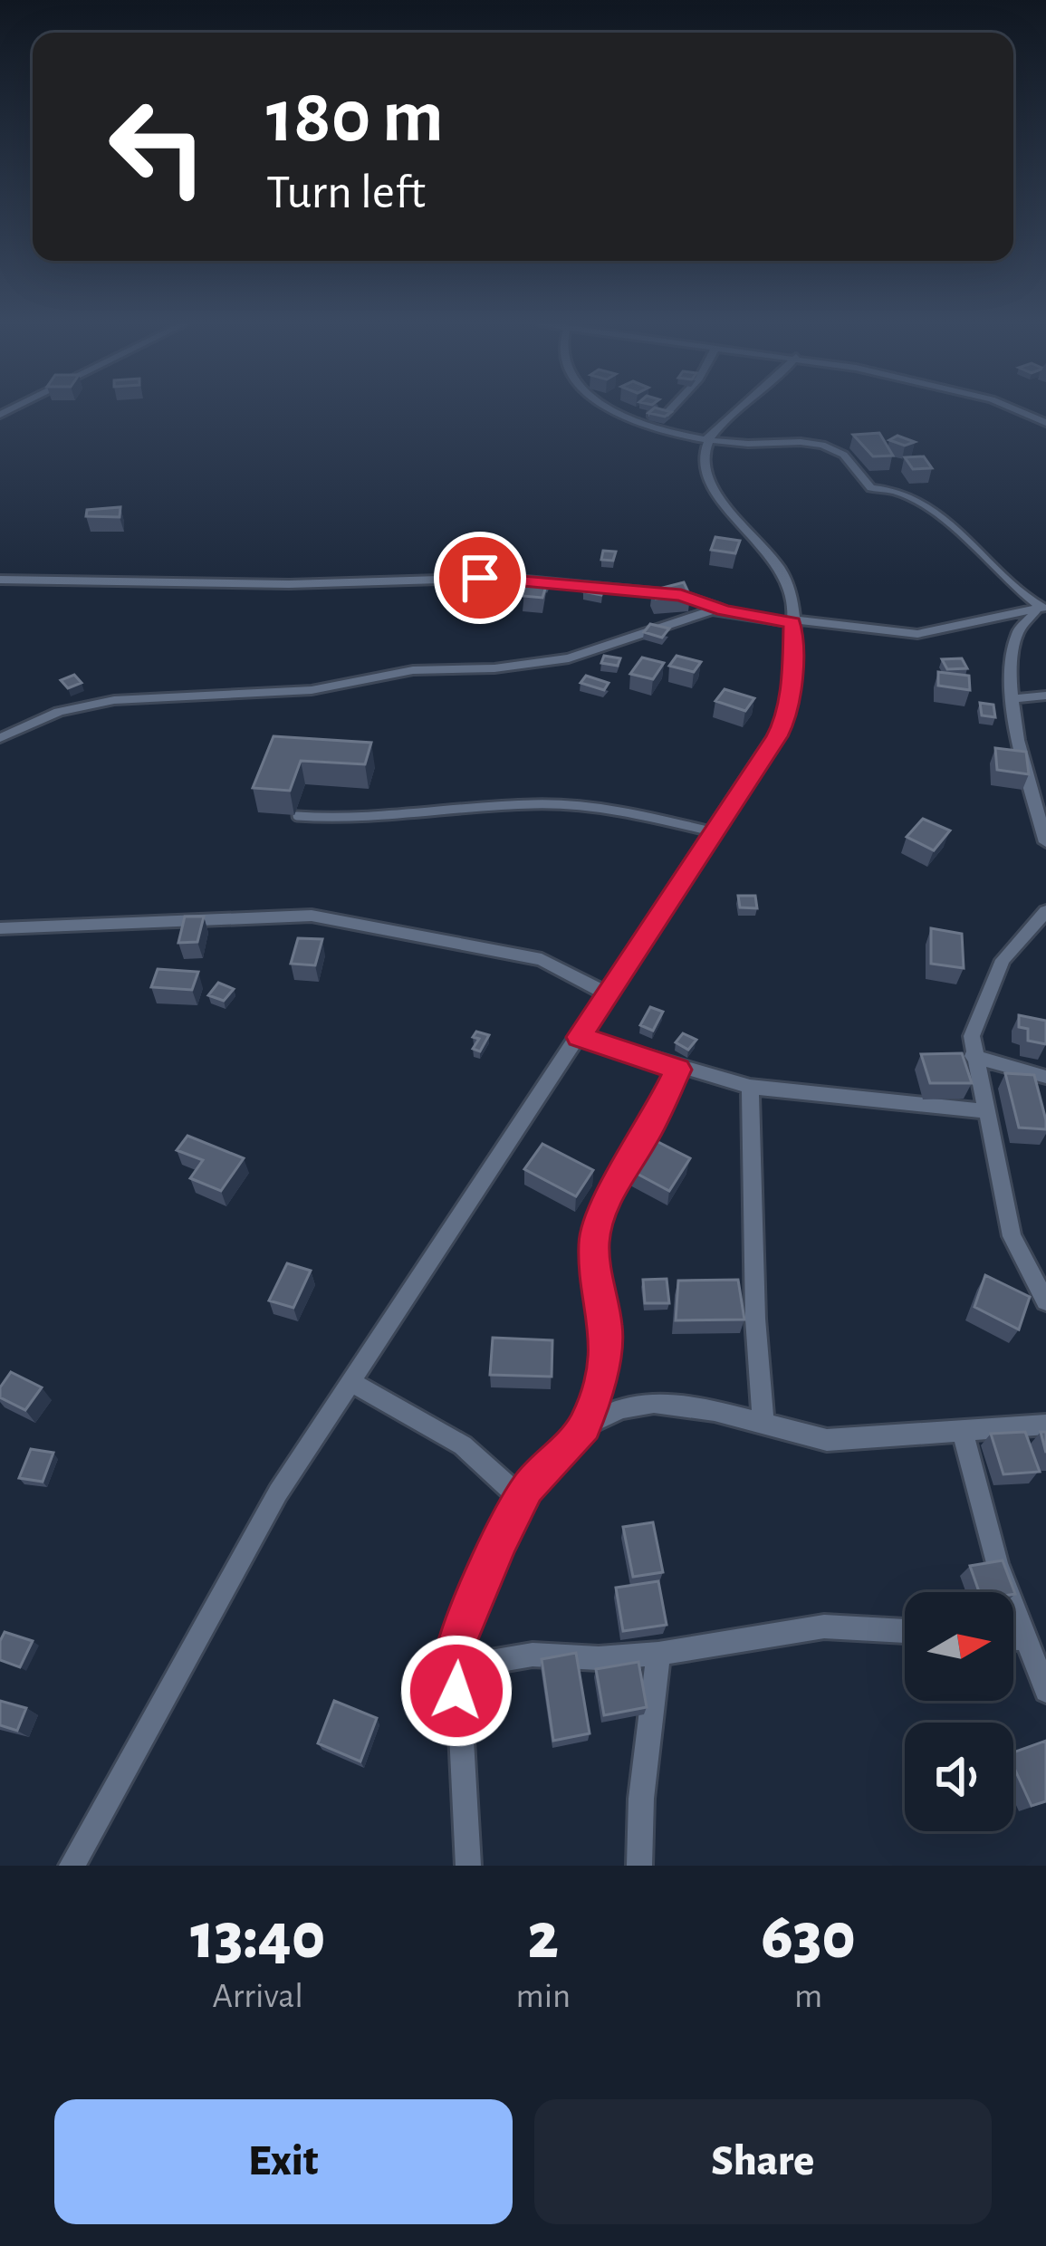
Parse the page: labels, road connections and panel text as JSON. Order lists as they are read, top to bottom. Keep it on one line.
{"north":"right","page":{"turn":["180 m","Turn left"],"eta":["13:40","Arrival","2","min","630","m"],"buttons":["Exit","Share"]}}
